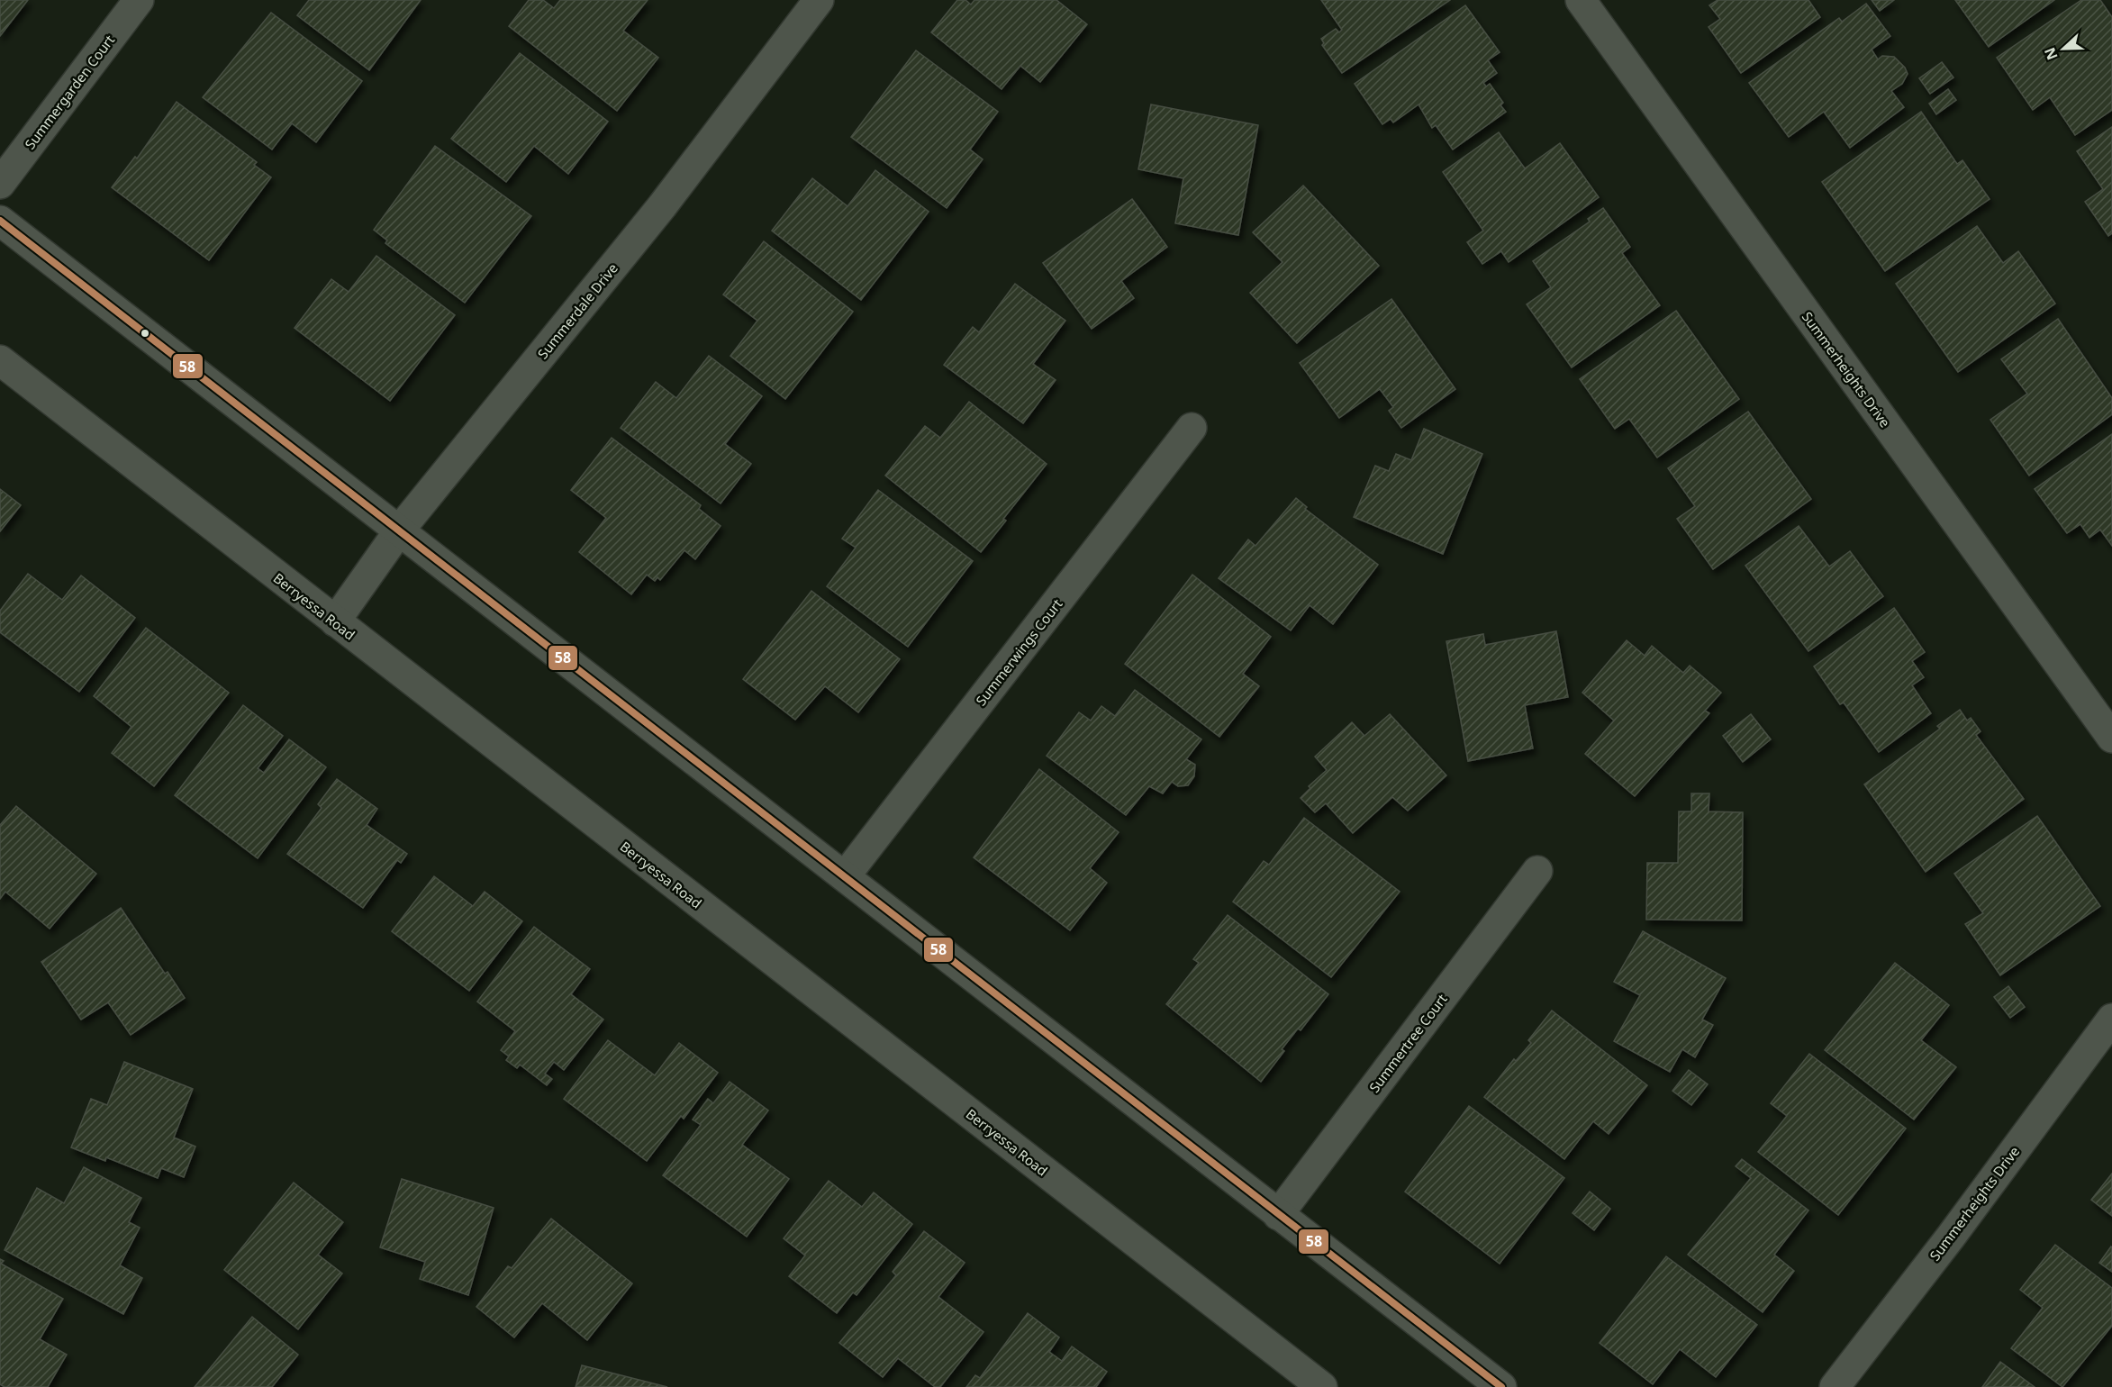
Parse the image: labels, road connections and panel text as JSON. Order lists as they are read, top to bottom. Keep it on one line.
{"streets":{"main road":["Summergarden Court","Summerdale Drive","Summerheights Drive","Berryessa Road","Summerwings Court","Summertree Court"]},"crossings":[["Summerdale Drive","Berryessa Road"]],"lines":["transit line 58"],"north":"left"}
